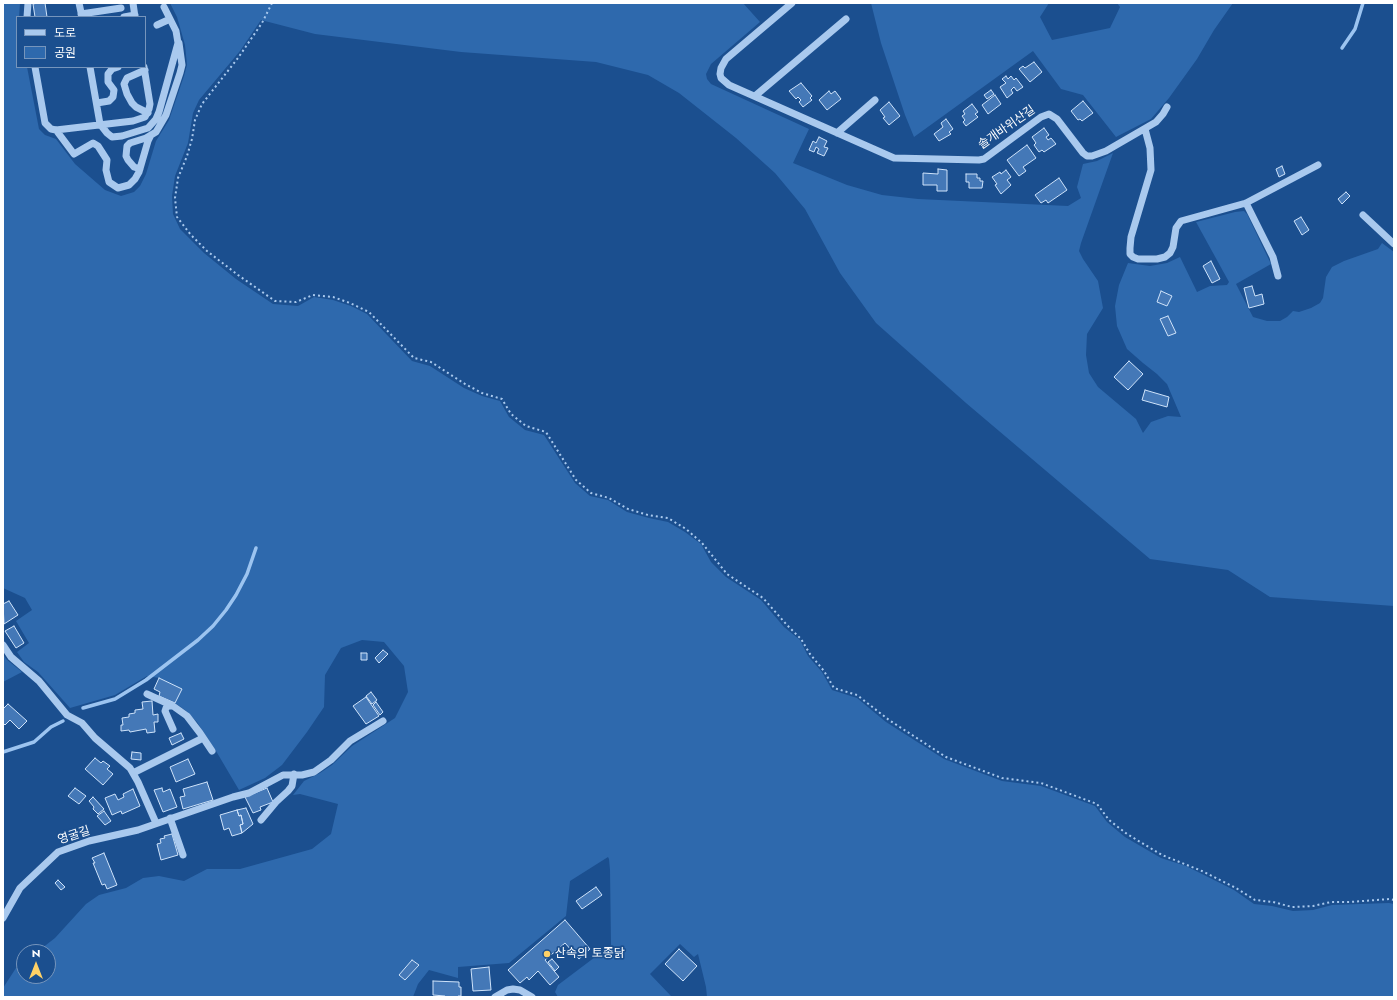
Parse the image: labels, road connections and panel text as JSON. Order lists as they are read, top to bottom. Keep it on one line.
{"streets":{"lane":["솔개바위산길","영굴길"]},"places":["산속의 토종닭"],"legend":["도로","공원"],"north":"top"}
